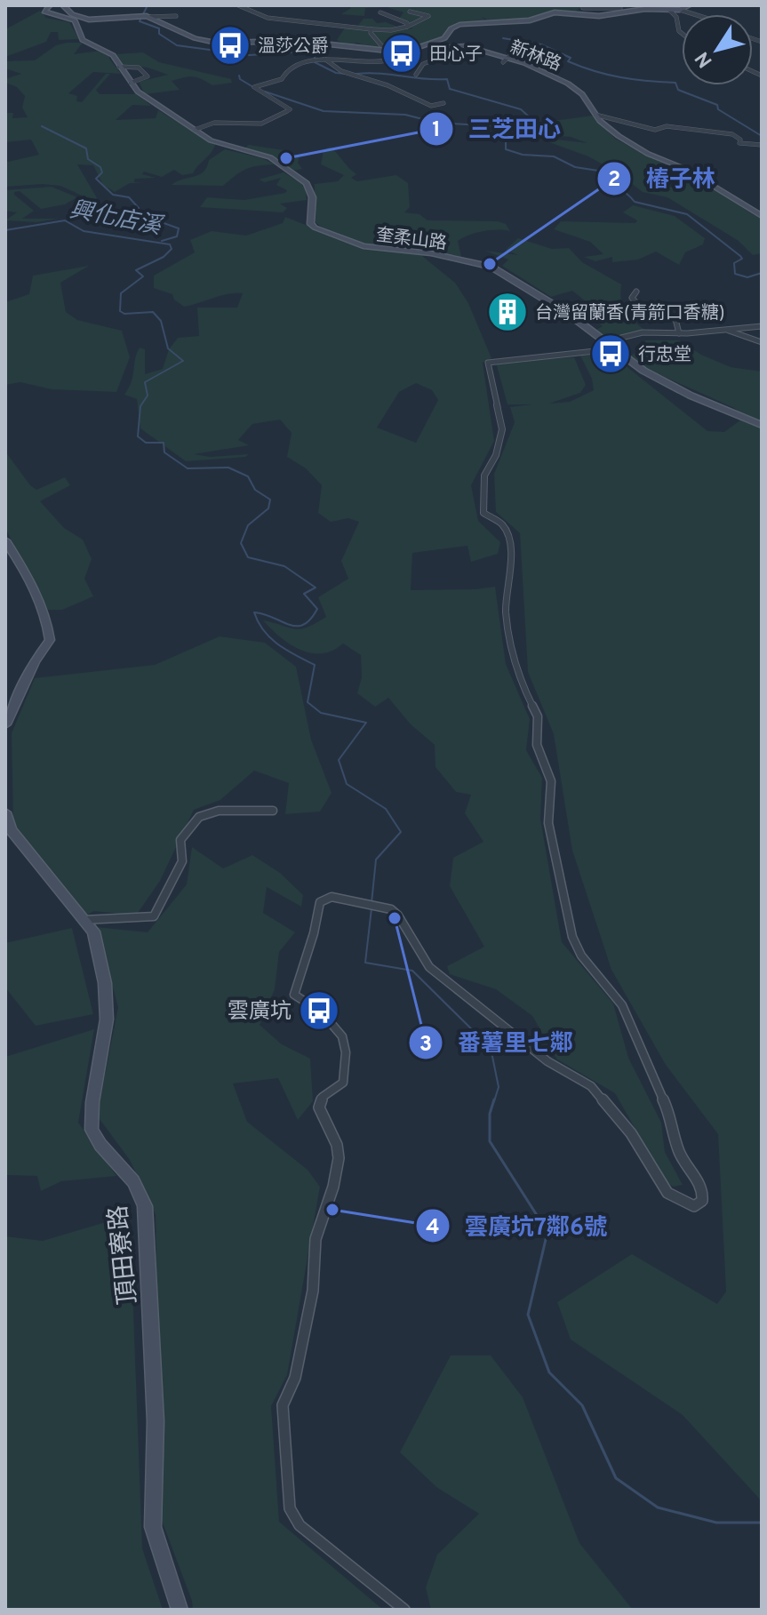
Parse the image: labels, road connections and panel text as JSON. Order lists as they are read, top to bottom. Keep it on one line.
{"streets":{"street":["新林路","奎柔山路","頂田寮路"]},"water":["興化店溪"],"places":{"bus stop":["溫莎公爵","田心子","行忠堂","雲廣坑"],"other":["三芝田心","樁子林","番薯里七鄰","雲廣坑7鄰6號"],"building":["台灣留蘭香(青箭口香糖)"]},"north":"bottom left"}
